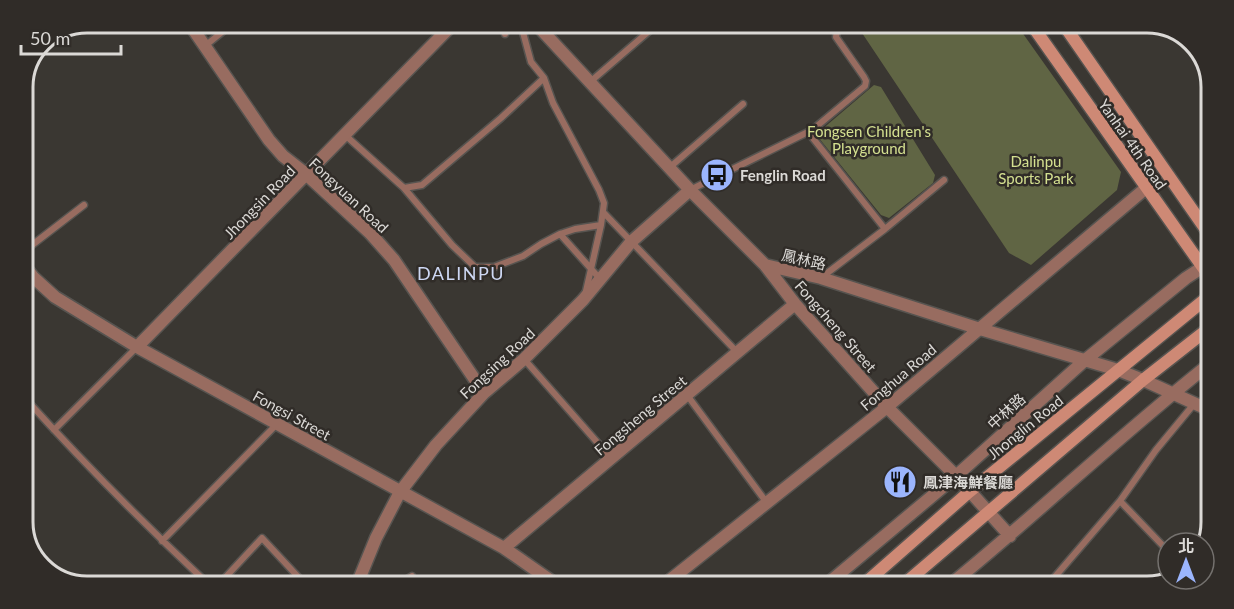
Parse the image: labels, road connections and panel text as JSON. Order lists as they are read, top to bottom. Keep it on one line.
{"streets":{"street":["Yanhai 4th Road","Fongyuan Road","Jhongsin Road","鳳林路","Fongcheng Street","Fongsing Road","Fonghua Road","中林路","Fongsi Street","Fongsheng Street","Jhonglin Road"]},"crossings":[["Yanhai 4th Road","Fonghua Road"],["Fongyuan Road","Jhongsin Road"],["Fongyuan Road","Fongsing Road"],["Jhongsin Road","Fongsi Street"],["鳳林路","Fongcheng Street"],["鳳林路","Fongsing Road"],["鳳林路","Fonghua Road"],["鳳林路","中林路"],["鳳林路","Jhonglin Road"],["Fongcheng Street","Fonghua Road"],["Fongcheng Street","中林路"],["Fongcheng Street","Fongsheng Street"],["Fongcheng Street","Jhonglin Road"],["Fongsing Road","Fongsi Street"],["Fongsi Street","Fongsheng Street"]],"districts":["DALINPU"],"parks":["Fongsen Children's Playground","Dalinpu Sports Park"],"places":{"bus stop":["Fenglin Road"],"restaurant":["鳳津海鮮餐廳"]},"scale_bar":"50 m","north":"top"}
